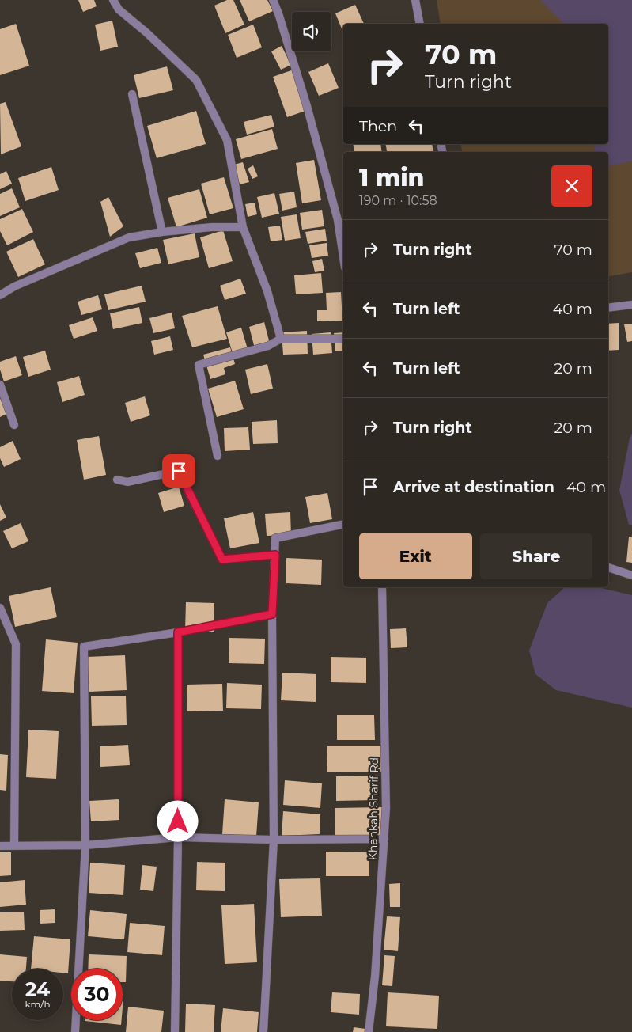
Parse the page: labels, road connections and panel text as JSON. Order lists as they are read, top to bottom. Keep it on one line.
{"streets":{"street":["Khankah Sharif Rd"]},"page":{"turn":["70 m","Turn right"],"then":"Then","heading":["1 min","190 m · 10:58"],"list":[{"name":"Turn right","value":"70 m"},{"name":"Turn left","value":"40 m"},{"name":"Turn left","value":"20 m"},{"name":"Turn right","value":"20 m"},{"name":"Arrive at destination","value":"40 m"}],"buttons":["Exit","Share"],"speed":"24 km/h","limit":"30"}}
